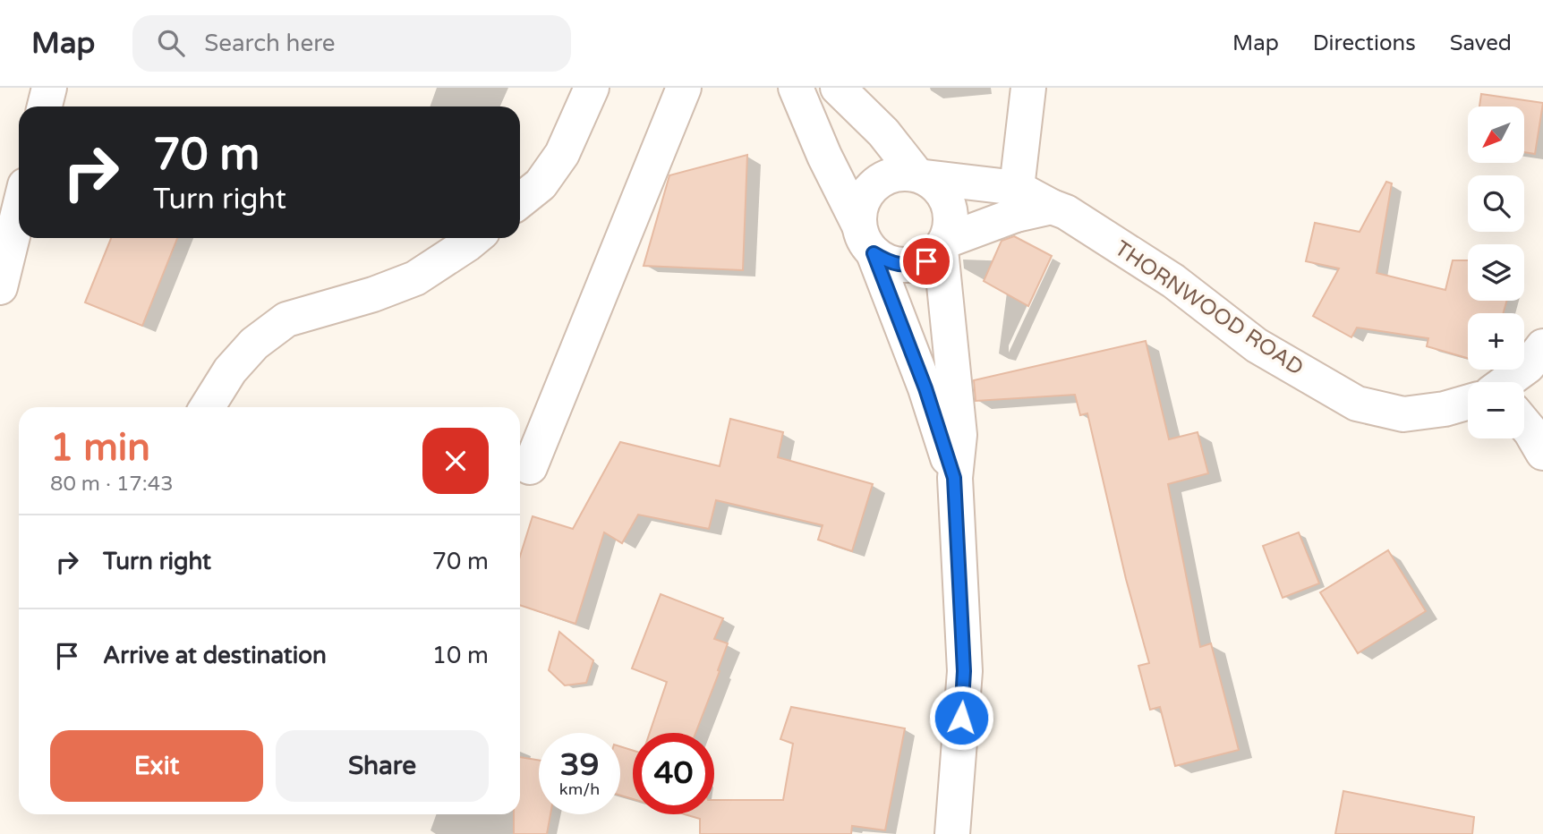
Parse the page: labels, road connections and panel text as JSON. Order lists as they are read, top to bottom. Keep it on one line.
{"streets":{"street":["THORNWOOD ROAD"]},"north":"bottom left","page":{"header":"Map","search":"Search here","nav":["Map","Directions","Saved"],"map_buttons":["+","−"],"turn":["70 m","Turn right"],"heading":["1 min","80 m · 17:43"],"list":[{"name":"Turn right","value":"70 m"},{"name":"Arrive at destination","value":"10 m"}],"buttons":["Exit","Share"],"speed":"39 km/h","limit":"40"}}
